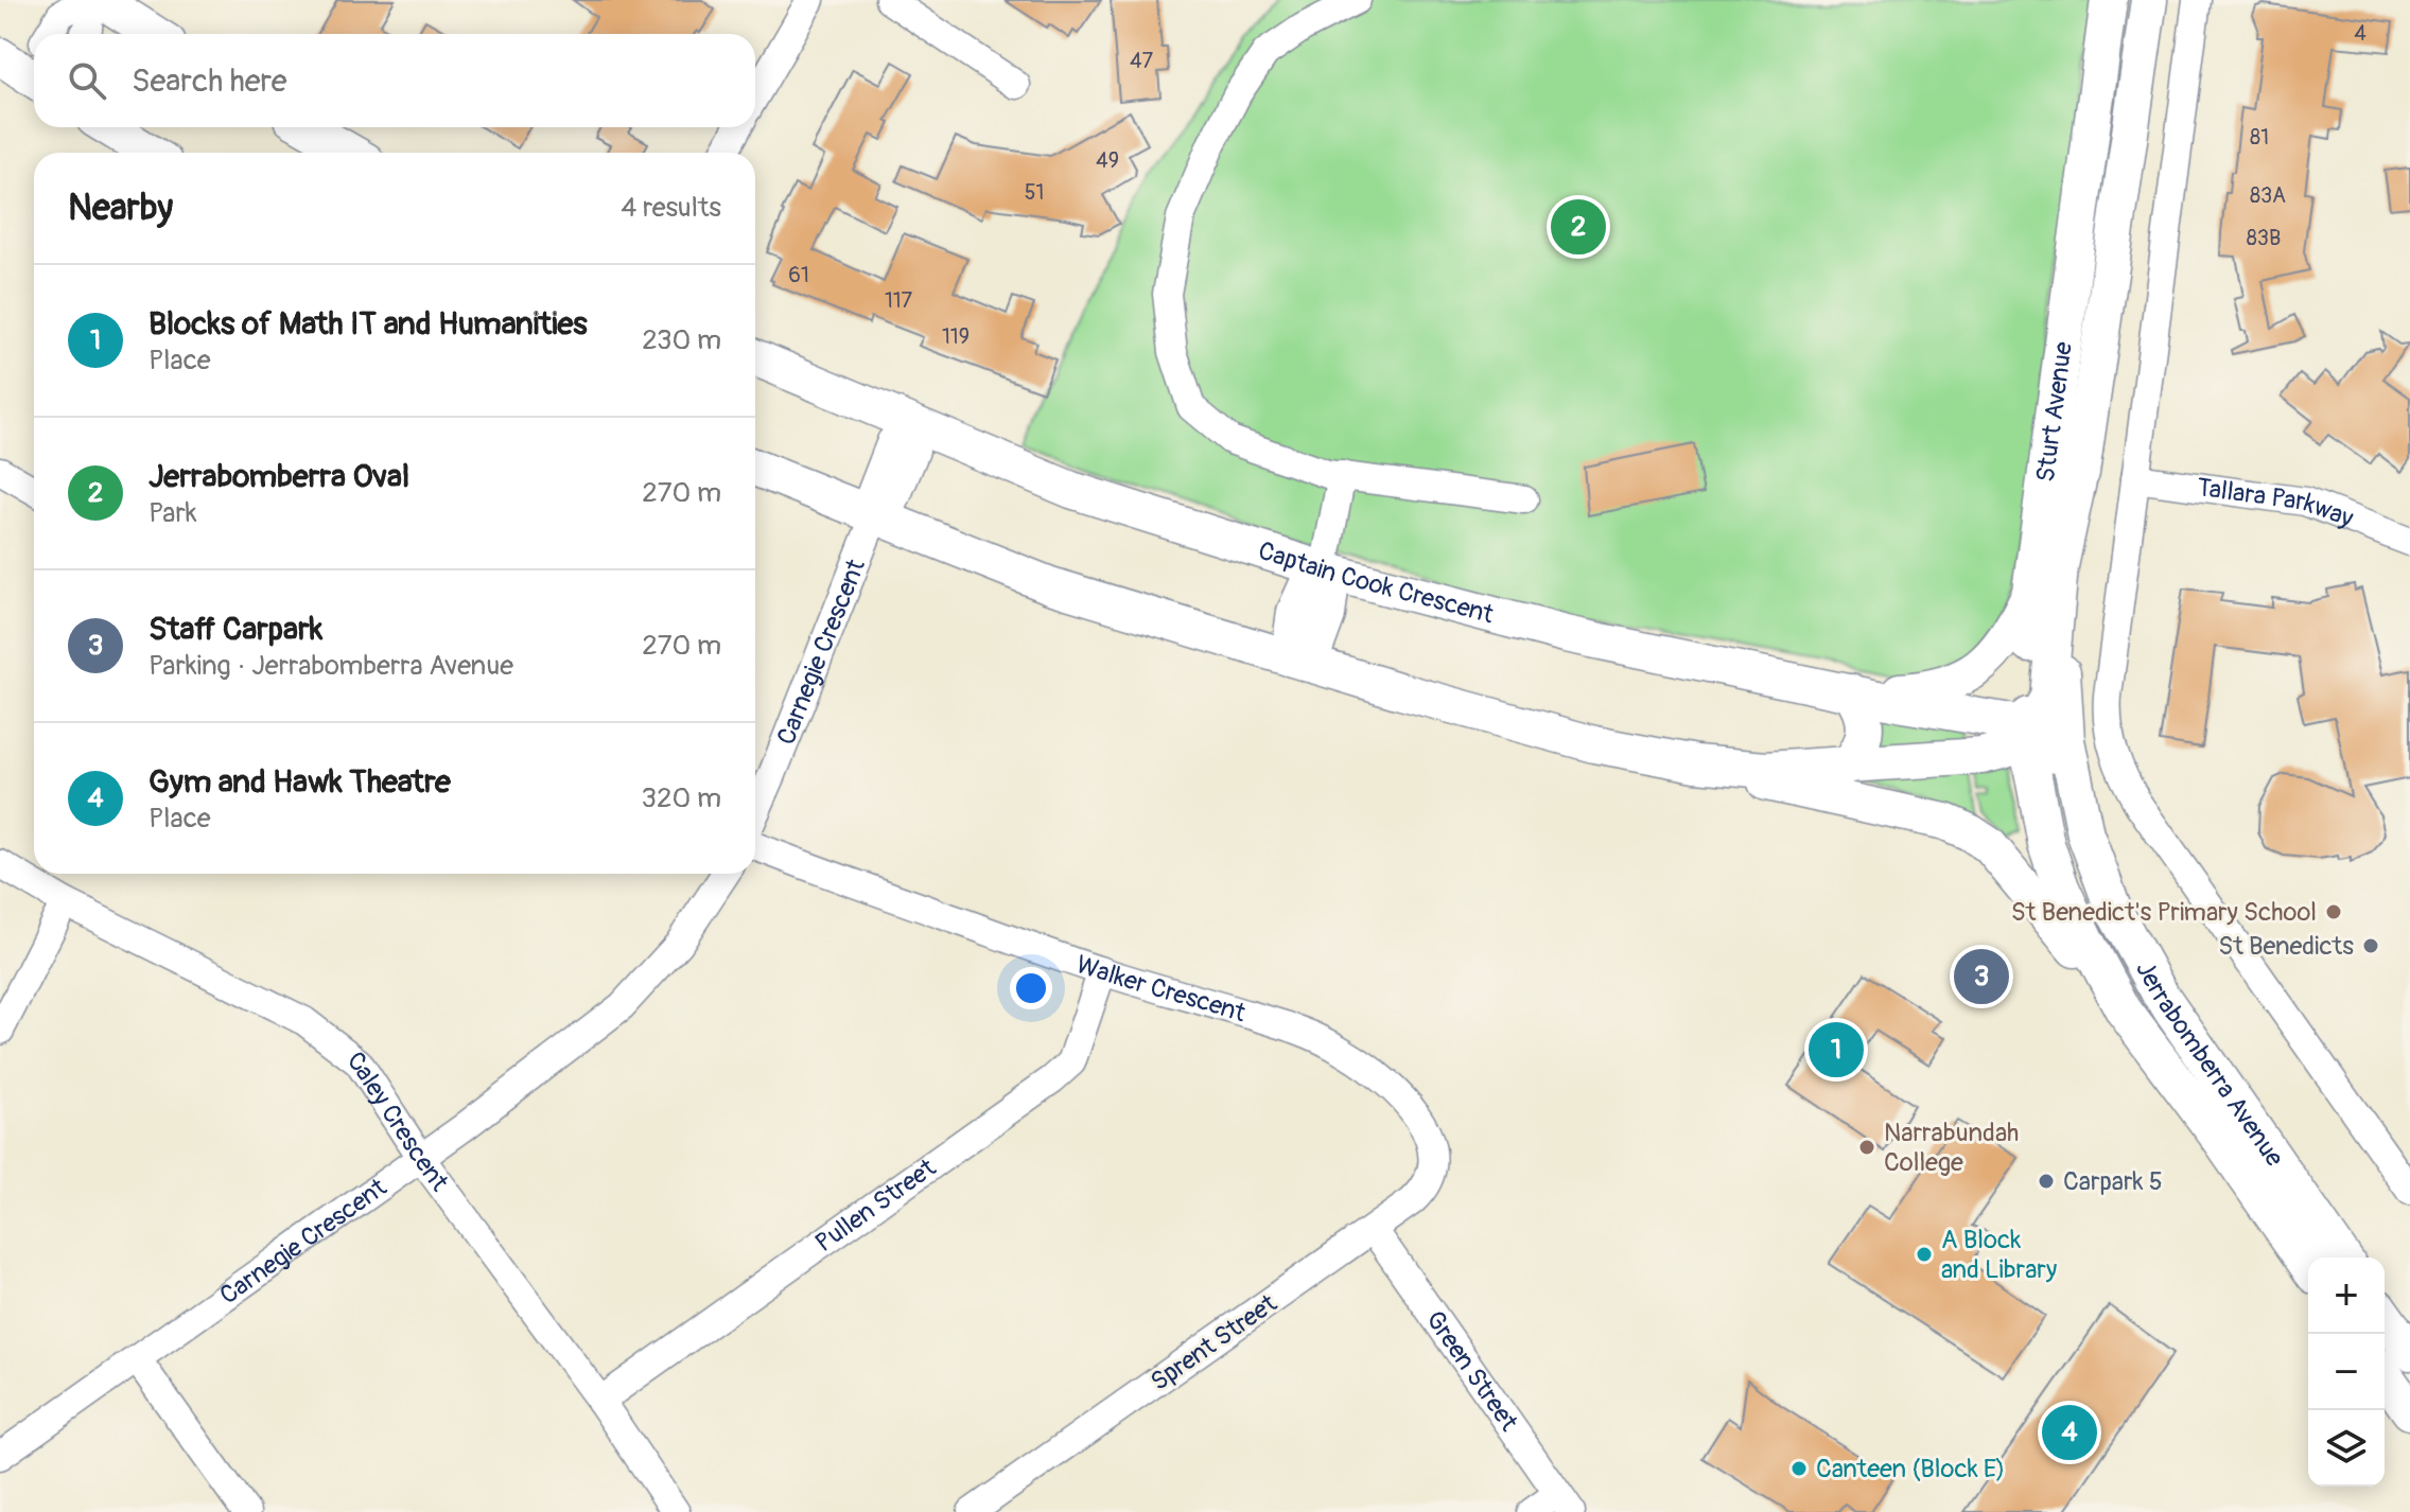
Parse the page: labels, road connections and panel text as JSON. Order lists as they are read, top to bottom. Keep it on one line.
{"streets":{"main road":["Sturt Avenue","Captain Cook Crescent","Jerrabomberra Avenue"],"street":["Tallara Parkway","Carnegie Crescent","Walker Crescent","Caley Crescent","Pullen Street","Sprent Street","Green Street"]},"crossings":[["Sturt Avenue","Captain Cook Crescent"],["Sturt Avenue","Jerrabomberra Avenue"],["Captain Cook Crescent","Carnegie Crescent"],["Carnegie Crescent","Caley Crescent"],["Walker Crescent","Pullen Street"],["Walker Crescent","Sprent Street"],["Caley Crescent","Pullen Street"],["Sprent Street","Green Street"]],"places":["St Benedict's Primary School","St Benedicts","Narrabundah College","Carpark 5","A Block and Library","Canteen (Block E)"],"house_numbers":["4","47","81","49","51","83A","83B","61","117","119"],"page":{"search":"Search here","heading":["Nearby","4 results"],"pins":["2","3","1","4"],"list":[{"mark":"1","name":"Blocks of Math IT and Humanities","note":"Place","value":"230 m"},{"mark":"2","name":"Jerrabomberra Oval","note":"Park","value":"270 m"},{"mark":"3","name":"Staff Carpark","note":"Parking · Jerrabomberra Avenue","value":"270 m"},{"mark":"4","name":"Gym and Hawk Theatre","note":"Place","value":"320 m"}],"map_buttons":["+","−"]}}
